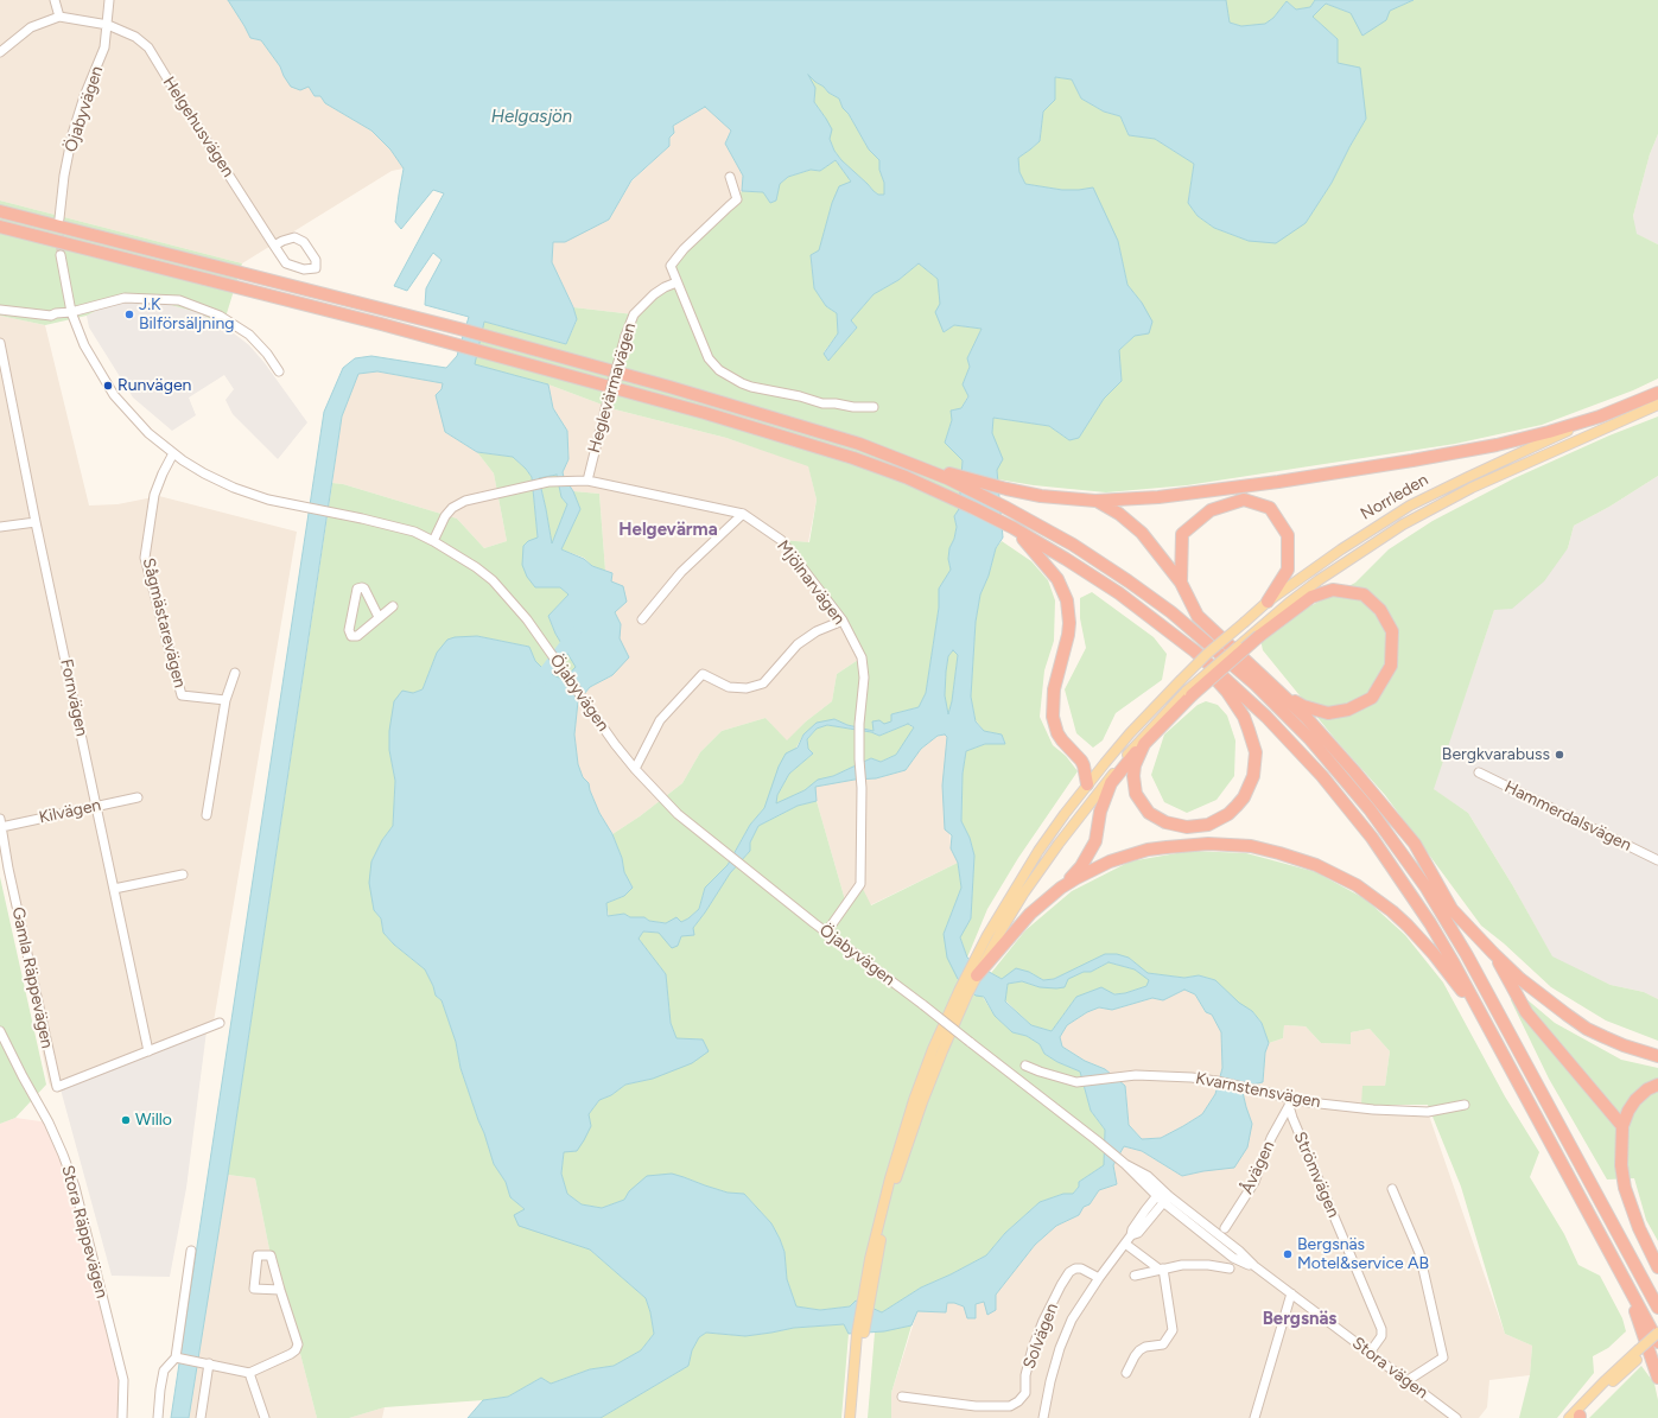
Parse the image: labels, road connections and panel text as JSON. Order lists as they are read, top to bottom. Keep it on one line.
{"streets":{"highway":["Norrleden"],"street":["Öjabyvägen","Helgehusvägen","Heglevärmavägen","Mjölnarvägen","Sågmästarevägen","Fornvägen","Kilvägen","Hammerdalsvägen","Gamla Räppevägen","Kvarnstensvägen","Åvägen","Strömvägen","Stora Räppevägen","Solvägen","Stora vägen"]},"crossings":[["Öjabyvägen","Helgehusvägen"],["Öjabyvägen","Mjölnarvägen"],["Öjabyvägen","Sågmästarevägen"],["Öjabyvägen","Stora vägen"],["Heglevärmavägen","Mjölnarvägen"],["Fornvägen","Kilvägen"],["Fornvägen","Gamla Räppevägen"],["Kilvägen","Gamla Räppevägen"],["Kvarnstensvägen","Åvägen"],["Kvarnstensvägen","Strömvägen"],["Åvägen","Strömvägen"],["Strömvägen","Stora vägen"]],"districts":["Helgevärma","Bergsnäs"],"water":["Helgasjön"],"places":["J.K Bilförsäljning","Runvägen","Bergkvarabuss","Willo","Bergsnäs Motel&service AB"]}
